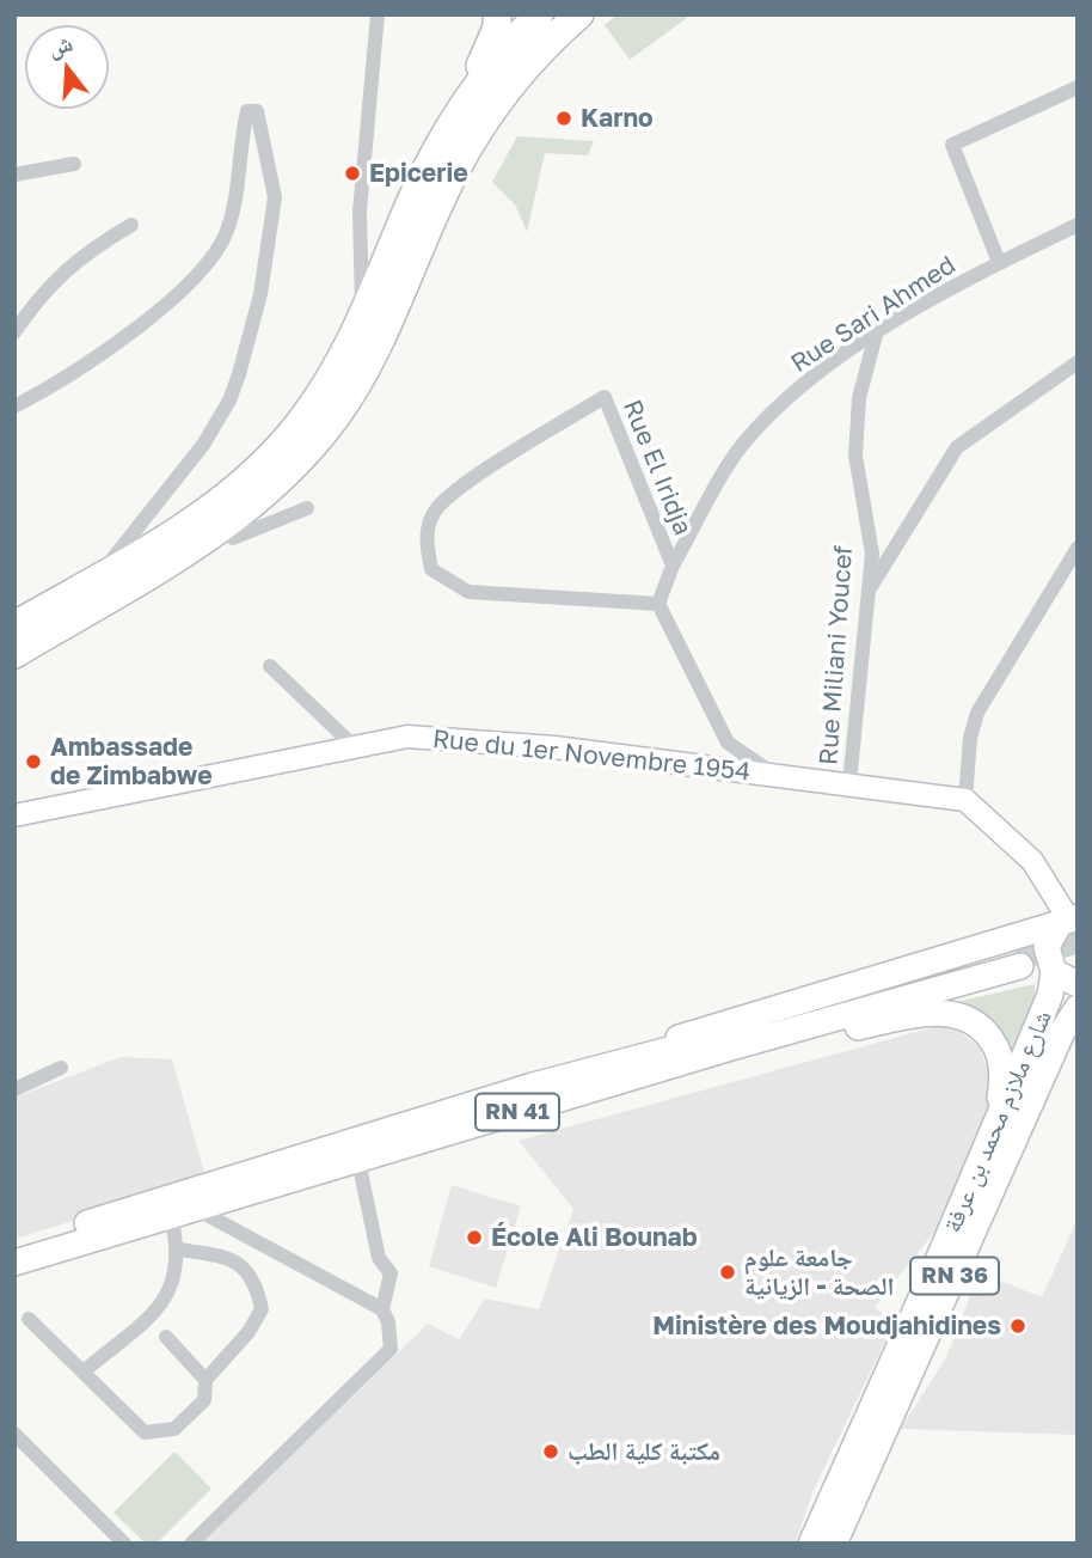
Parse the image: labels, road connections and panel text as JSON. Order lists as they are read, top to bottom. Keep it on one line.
{"streets":{"main road":["RN 41","شارع ملازم محمد بن عرفة","RN 36"],"street":["Rue Sari Ahmed","Rue El Iridja","Rue Miliani Youcef","Rue du 1er Novembre 1954"]},"crossings":[["Rue Sari Ahmed","Rue El Iridja"],["Rue Sari Ahmed","Rue Miliani Youcef"],["Rue Miliani Youcef","Rue du 1er Novembre 1954"],["RN 41","شارع ملازم محمد بن عرفة"]],"places":["Karno","Epicerie","Ambassade de Zimbabwe","École Ali Bounab","جامعة علوم الصحة - الزيانية","Ministère des Moudjahidines","مكتبة كلية الطب"],"north":"top"}
